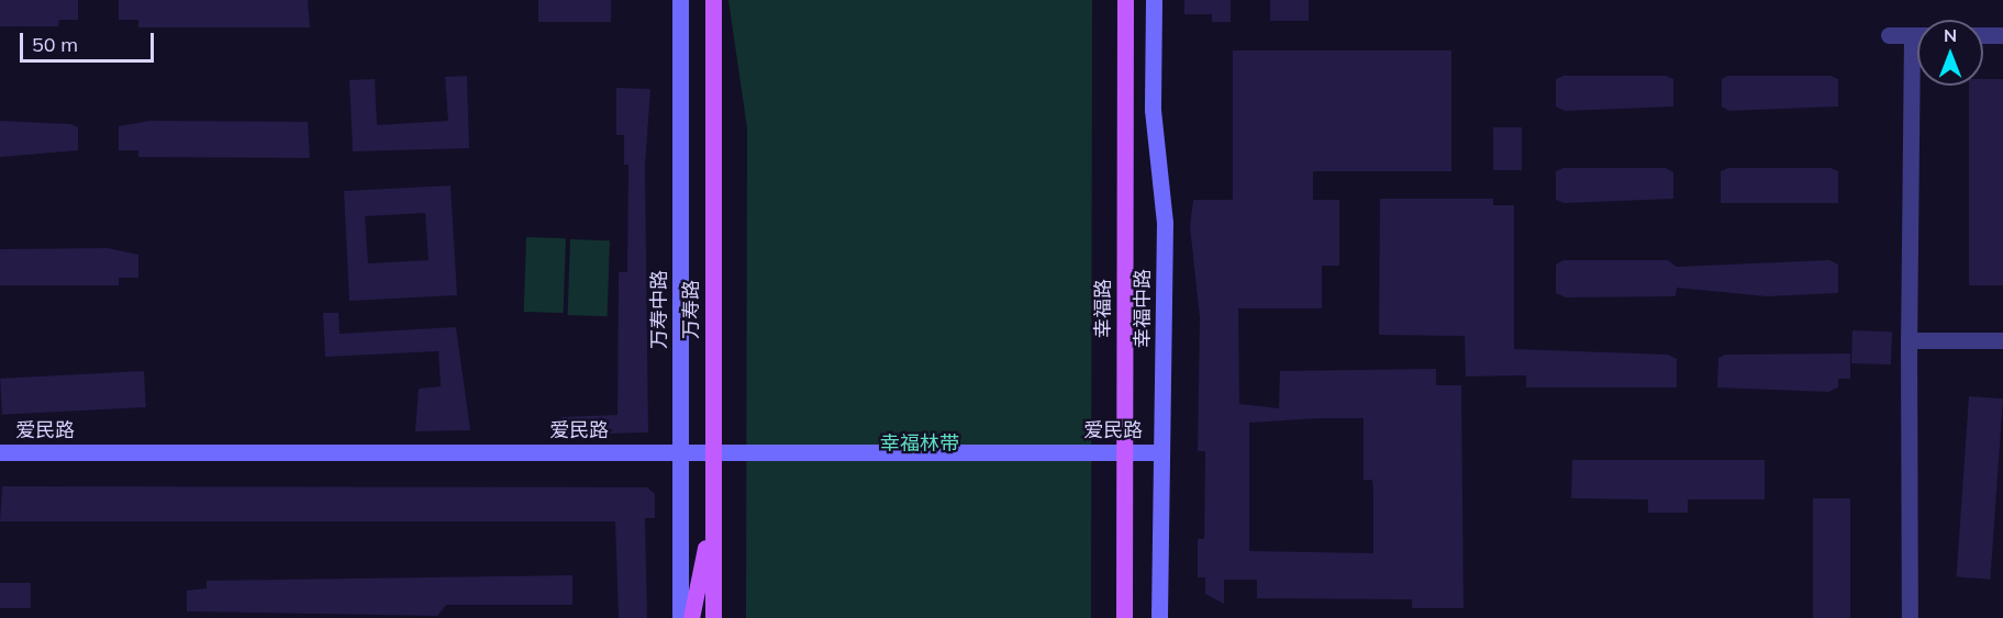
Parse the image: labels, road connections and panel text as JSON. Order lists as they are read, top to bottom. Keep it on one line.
{"streets":{"main road":["幸福路","幸福中路","万寿中路","万寿路","爱民路"]},"crossings":[["幸福路","爱民路"],["幸福中路","爱民路"],["万寿中路","爱民路"],["万寿路","爱民路"]],"parks":["幸福林带"],"scale_bar":"50 m","north":"top"}
